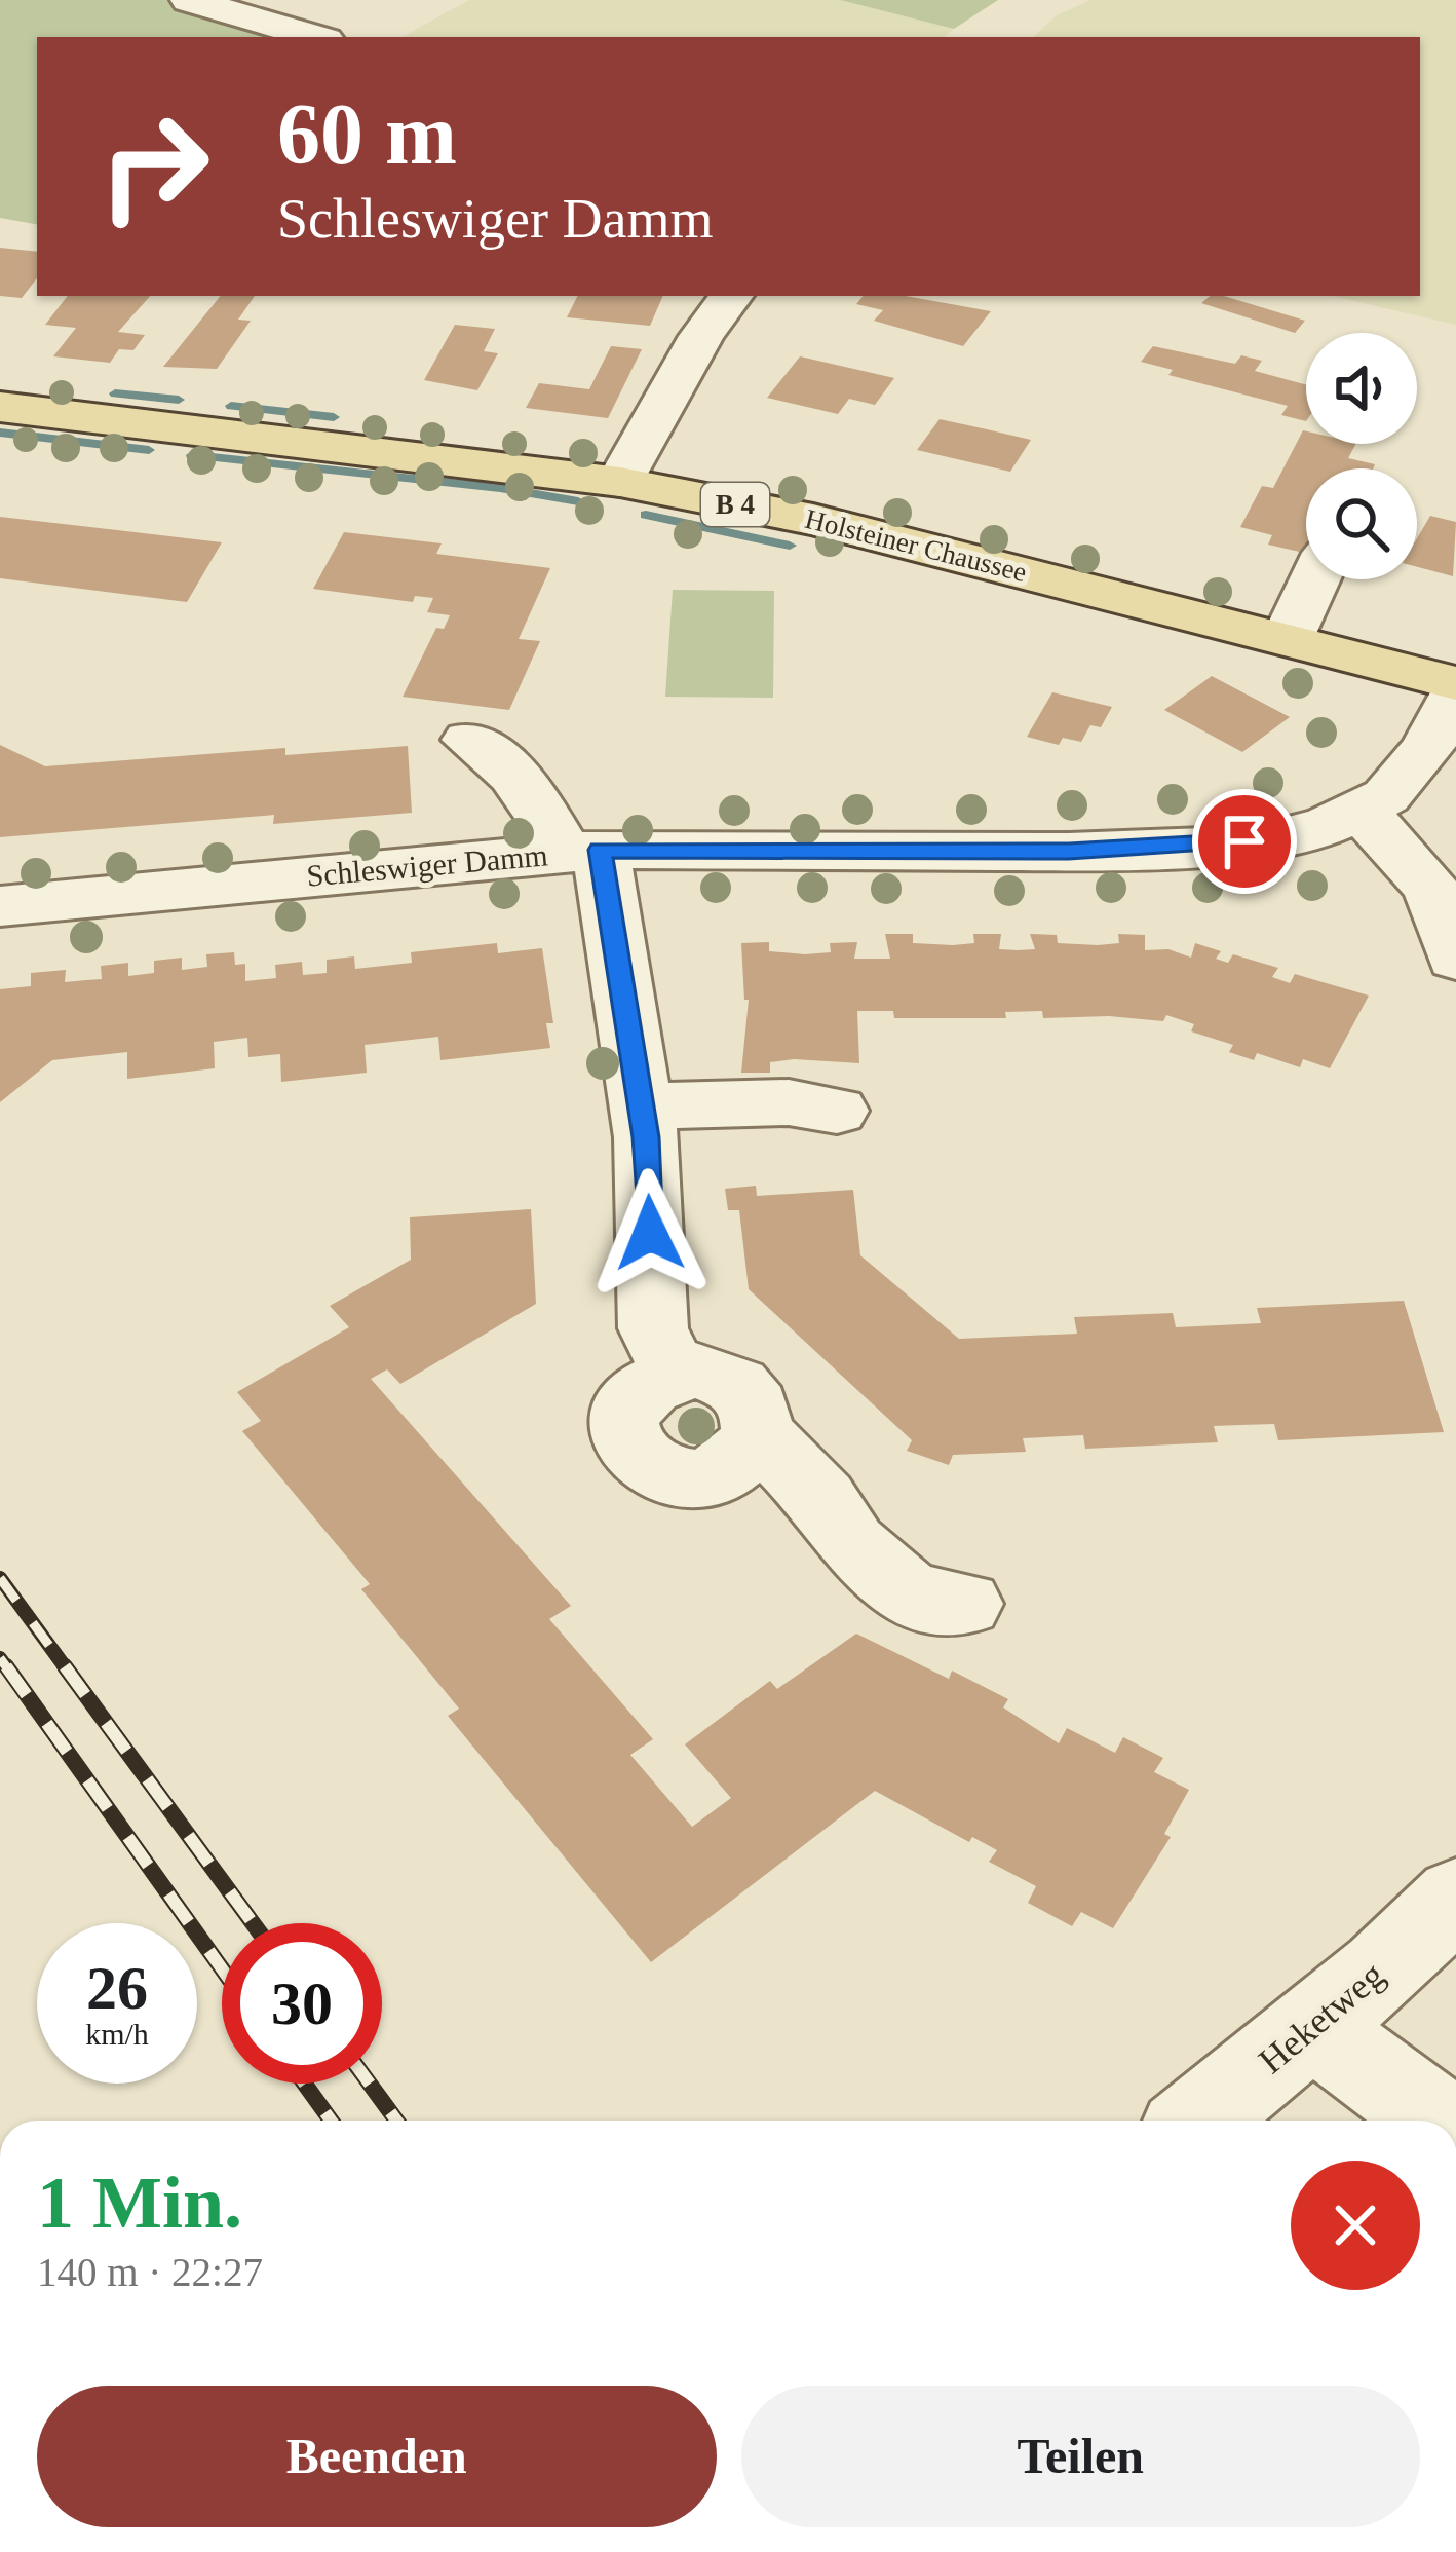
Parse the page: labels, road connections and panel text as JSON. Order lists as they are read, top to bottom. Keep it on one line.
{"streets":{"main road":["B 4","Holsteiner Chaussee"],"street":["Schleswiger Damm","Heketweg"]},"crossings":[["Holsteiner Chaussee","Schleswiger Damm"]],"page":{"turn":["60 m","Schleswiger Damm"],"speed":"26 km/h","limit":"30","heading":["1 Min.","140 m · 22:27"],"buttons":["Beenden","Teilen"]}}
